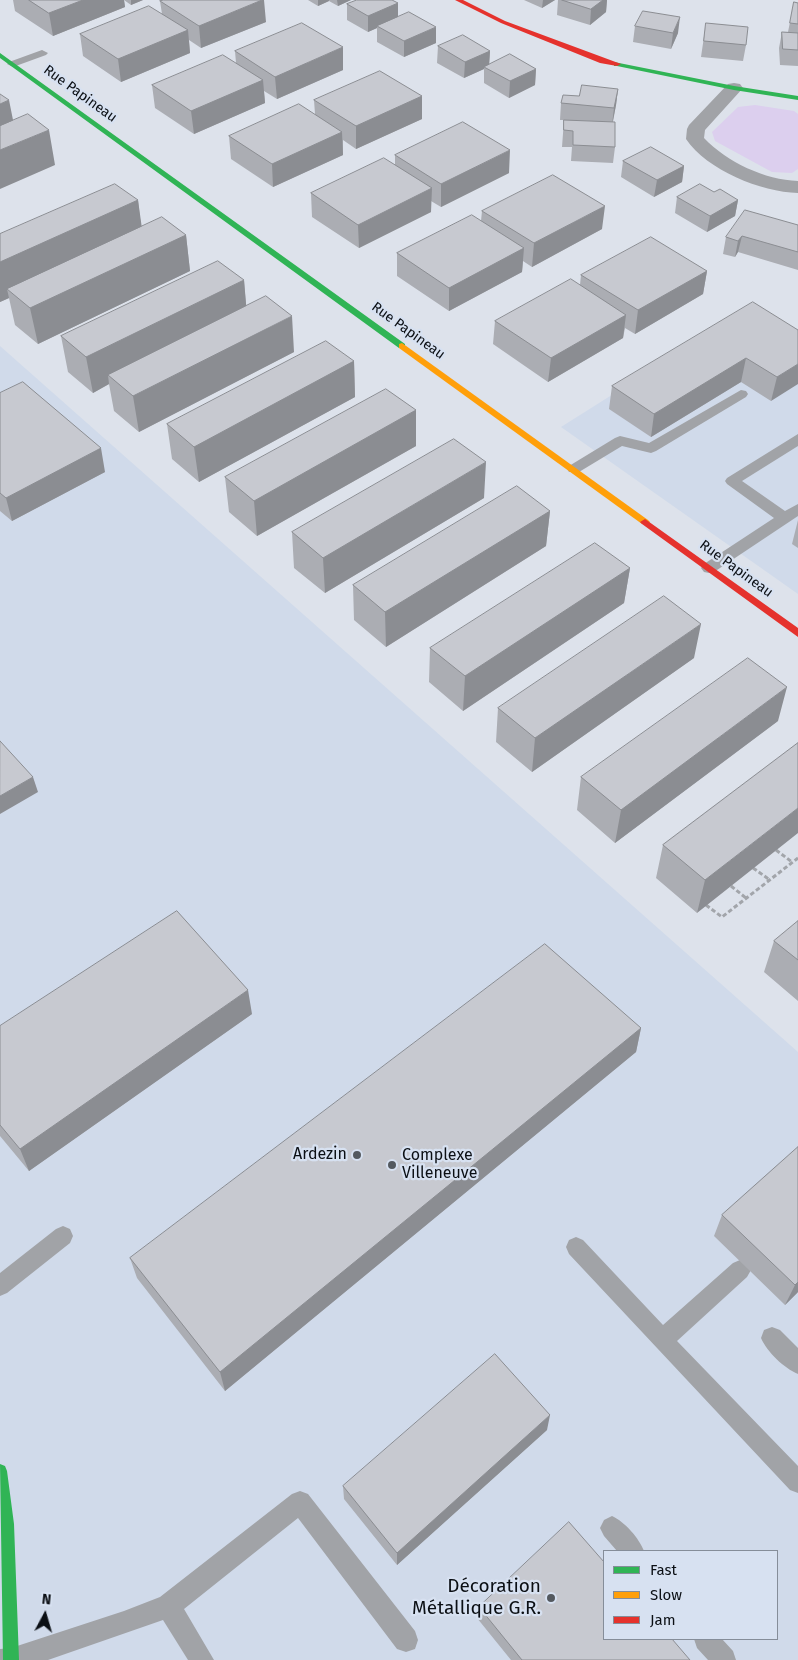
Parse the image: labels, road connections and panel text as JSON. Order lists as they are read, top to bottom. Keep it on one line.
{"streets":{"street":["Rue Papineau"]},"places":["Ardezin","Complexe Villeneuve","Décoration Métallique G.R."],"legend":["Fast","Slow","Jam"],"north":"top"}
